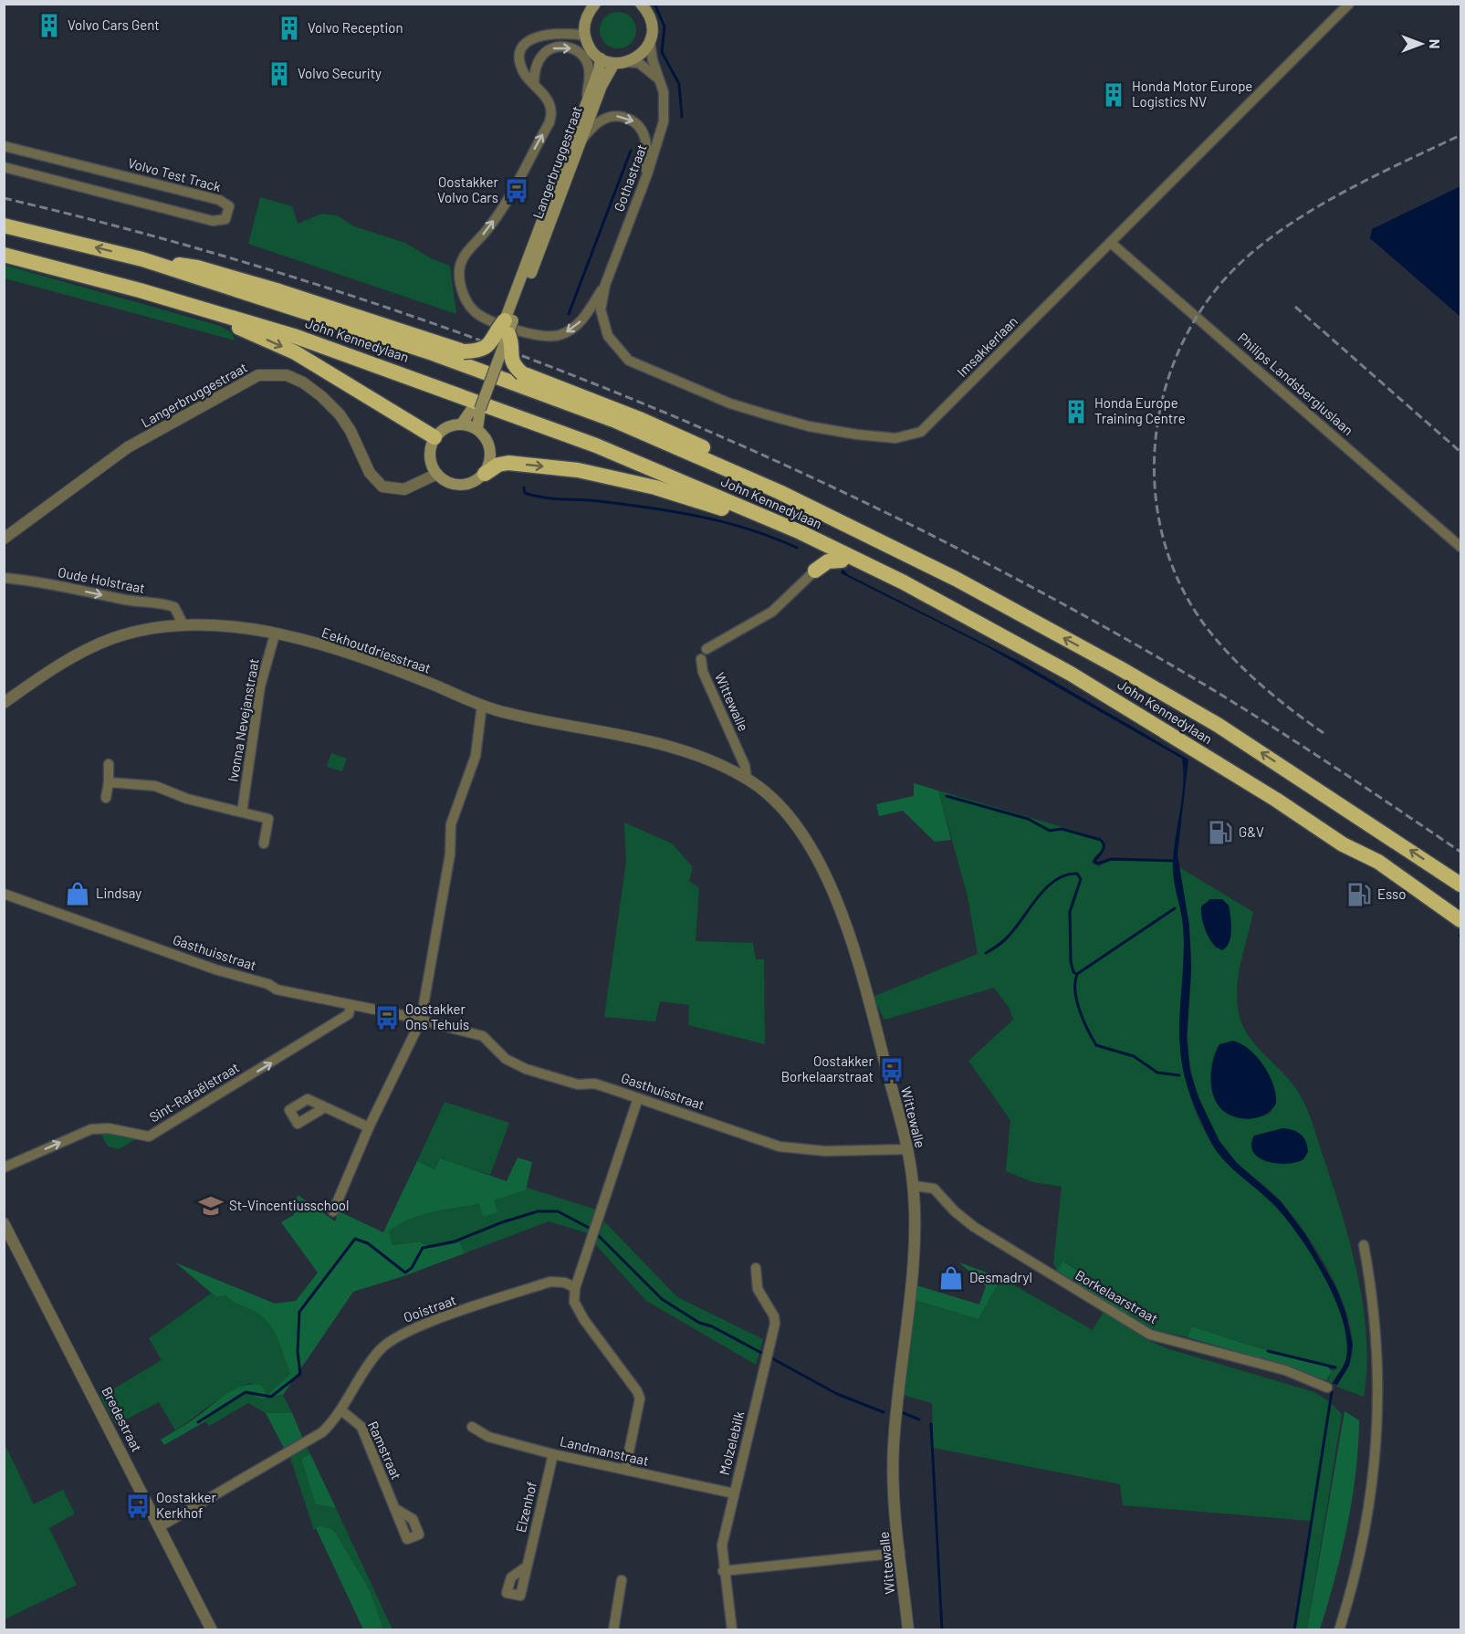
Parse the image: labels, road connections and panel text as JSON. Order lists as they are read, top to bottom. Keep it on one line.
{"streets":{"highway":["John Kennedylaan"],"main road":["Langerbruggestraat"],"street":["Volvo Test Track","Gothastraat","Imsakkerlaan","Philips Landsbergiuslaan","Oude Holstraat","Eekhoutdriesstraat","Wittewalle","Ivonna Nevejanstraat","Gasthuisstraat","Sint-Rafaëlstraat","Borkelaarstraat","Ooistraat","Bredestraat","Molzelebilk","Ramstraat","Landmanstraat","Elzenhof"]},"crossings":[["Gothastraat","Imsakkerlaan"],["Imsakkerlaan","Philips Landsbergiuslaan"],["Oude Holstraat","Eekhoutdriesstraat"],["Eekhoutdriesstraat","Wittewalle"],["Eekhoutdriesstraat","Ivonna Nevejanstraat"],["Wittewalle","Gasthuisstraat"],["Wittewalle","Borkelaarstraat"],["Gasthuisstraat","Sint-Rafaëlstraat"],["Ooistraat","Bredestraat"],["Ooistraat","Ramstraat"],["Molzelebilk","Landmanstraat"],["Landmanstraat","Elzenhof"]],"one_way":["Oude Holstraat","Sint-Rafaëlstraat"],"places":{"building":["Volvo Cars Gent","Volvo Reception","Volvo Security","Honda Motor Europe Logistics NV","Honda Europe Training Centre"],"bus stop":["Oostakker Volvo Cars","Oostakker Ons Tehuis","Oostakker Borkelaarstraat","Oostakker Kerkhof"],"fuel station":["G&V","Esso"],"shop":["Lindsay","Desmadryl"],"school or university":["St-Vincentiusschool"]},"north":"right"}
